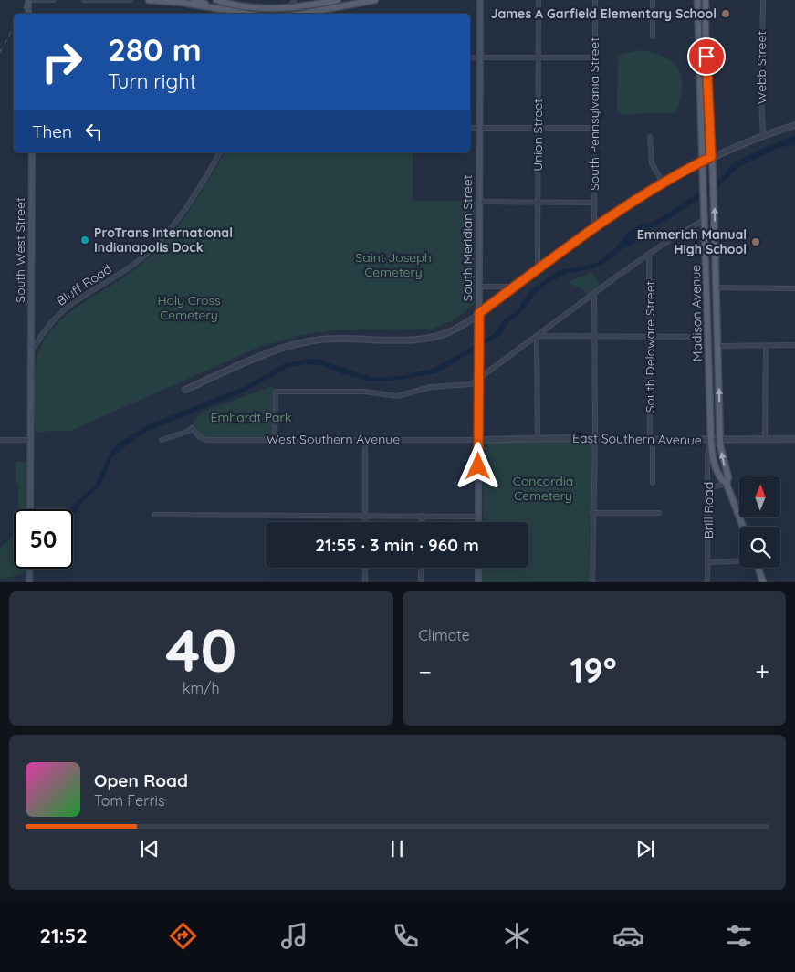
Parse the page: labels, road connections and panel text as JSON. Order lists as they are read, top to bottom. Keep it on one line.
{"streets":{"main road":["South Meridian Street","South West Street","Madison Avenue"],"street":["Webb Street","South Pennsylvania Street","Union Street","Bluff Road","South Delaware Street","West Southern Avenue","East Southern Avenue","Brill Road"]},"crossings":[["South Meridian Street","West Southern Avenue"],["South Meridian Street","East Southern Avenue"],["South West Street","Bluff Road"],["Madison Avenue","East Southern Avenue"],["Madison Avenue","Brill Road"],["South Delaware Street","East Southern Avenue"],["West Southern Avenue","East Southern Avenue"],["East Southern Avenue","Brill Road"]],"parks":["Saint Joseph Cemetery","Holy Cross Cemetery","Emhardt Park","Concordia Cemetery"],"places":["James A Garfield Elementary School","ProTrans International Indianapolis Dock","Emmerich Manual High School"],"north":"top","page":{"turn":["280 m","Turn right"],"then":"Then","limit":"50","trip":"21:55 · 3 min · 960 m","tile":[["40","km/h"],"Climate"],"heat":["−","19°","+"],"song":["Open Road","Tom Ferris"],"tabs":"21:52"}}
